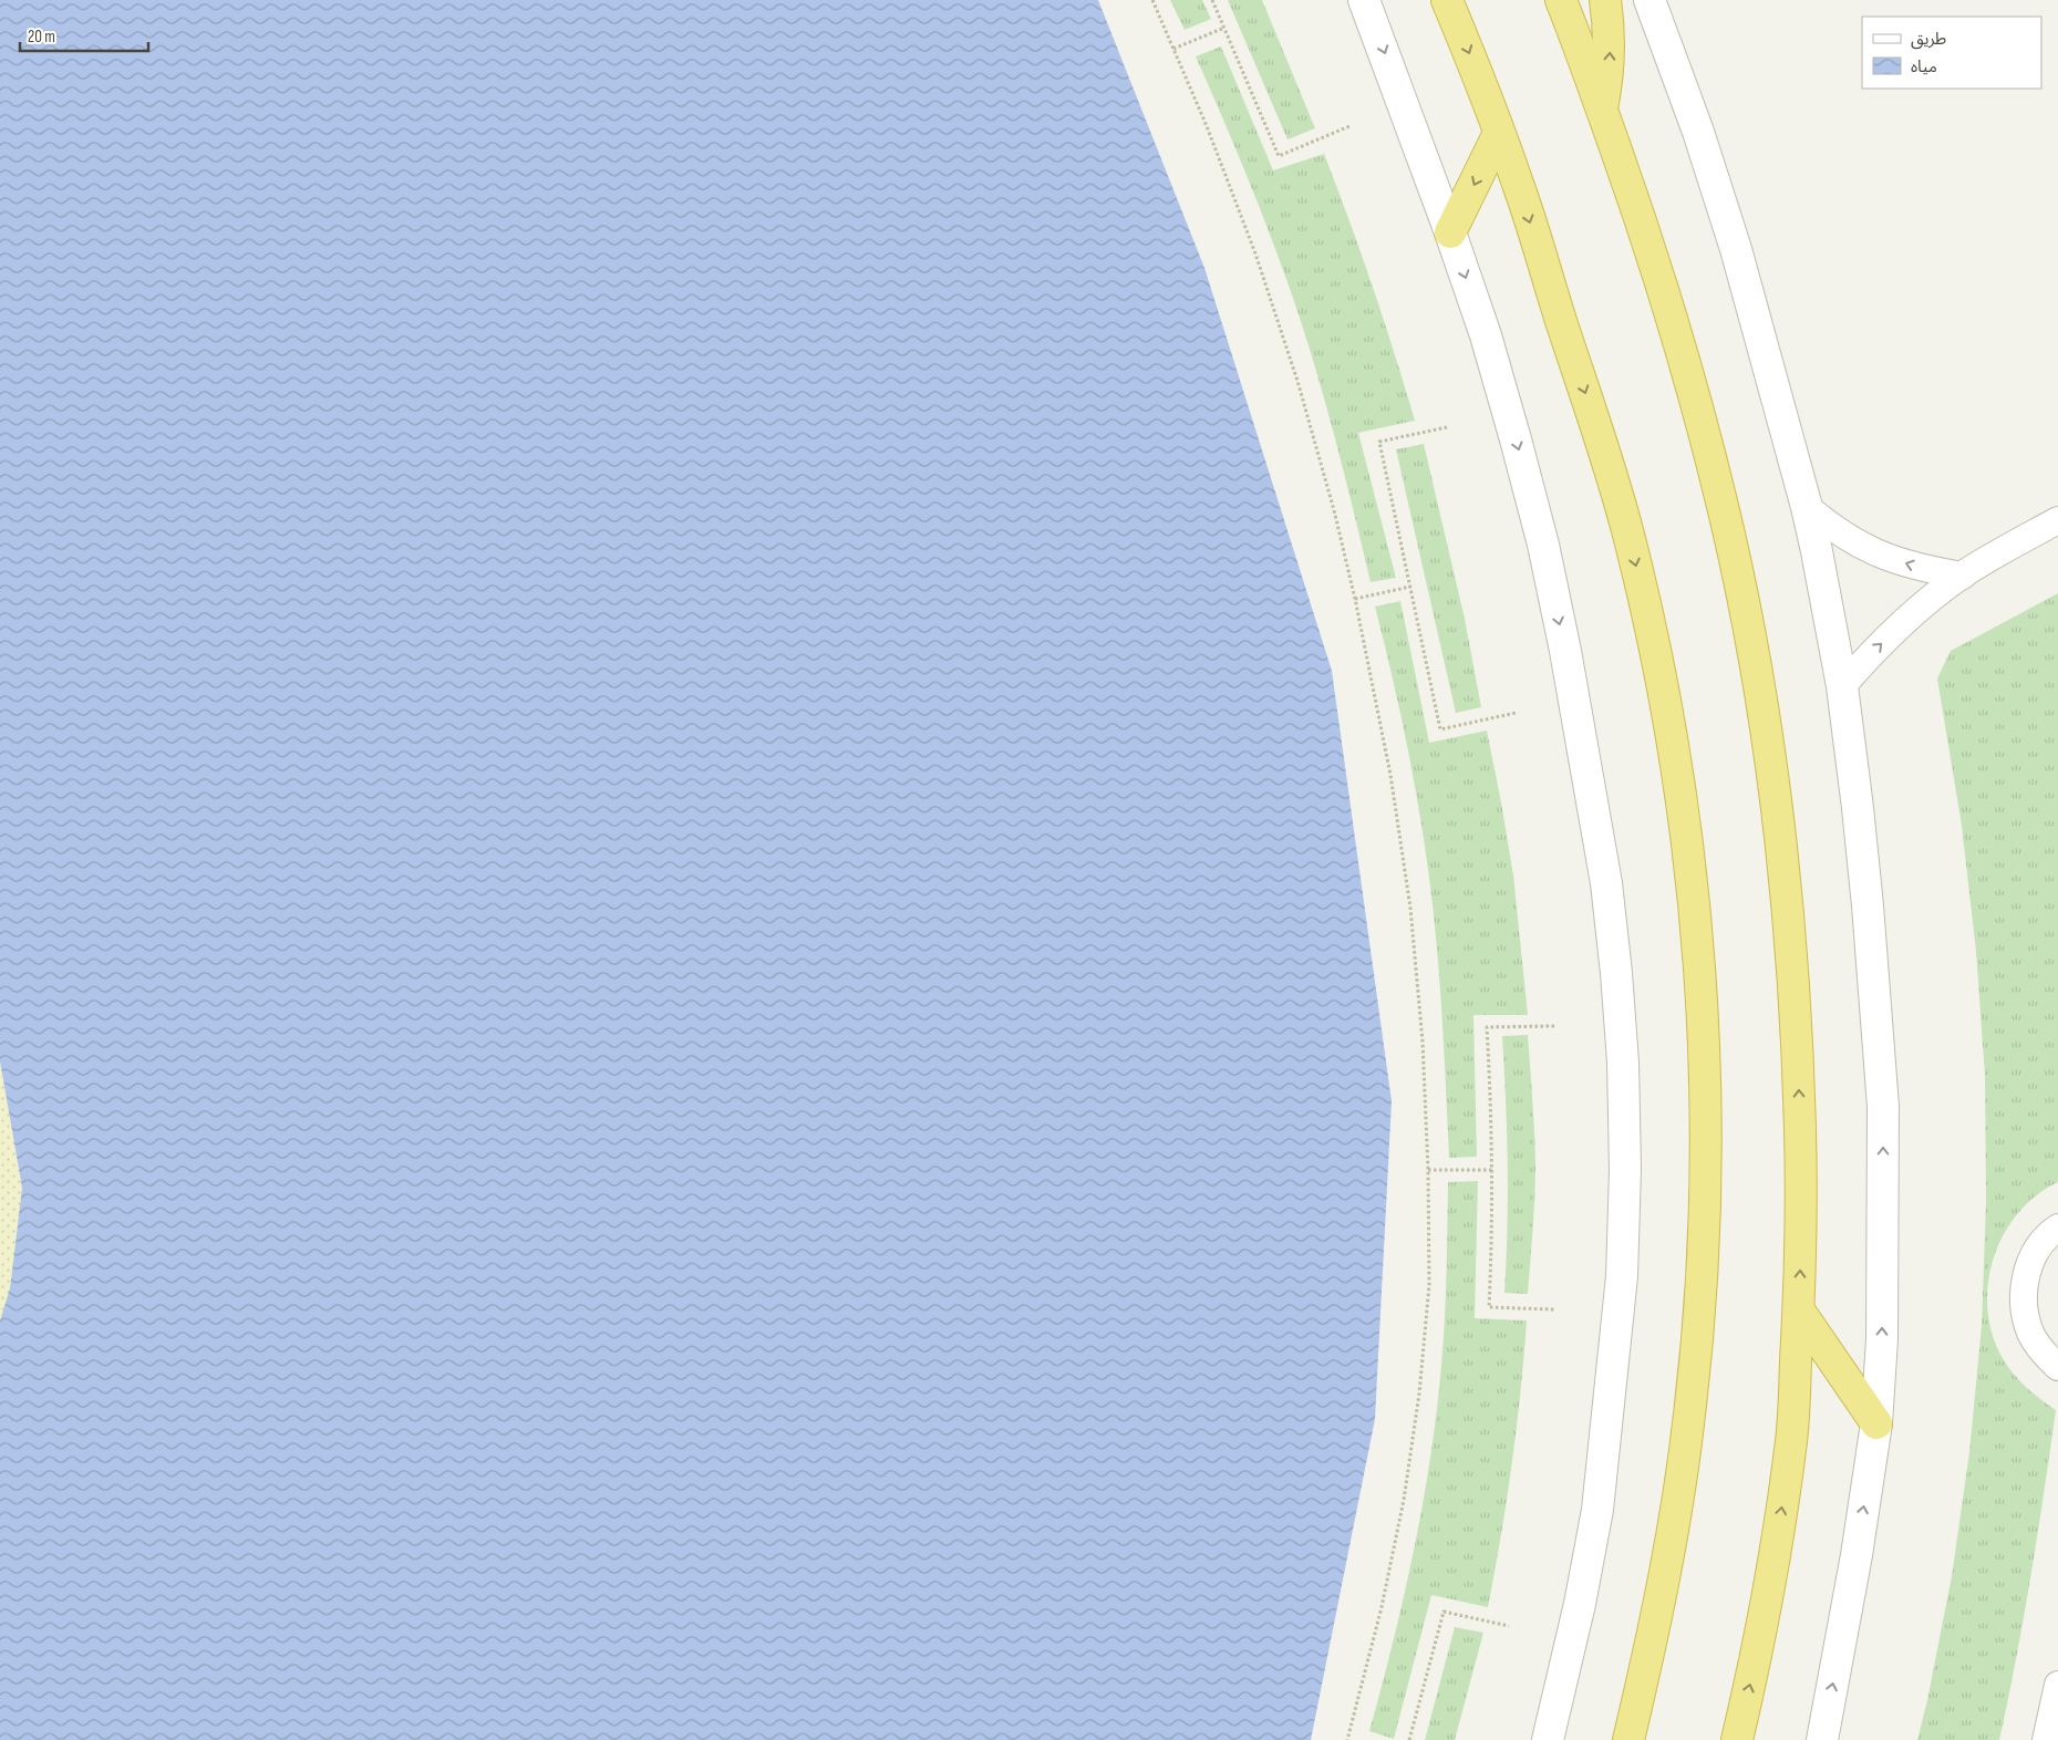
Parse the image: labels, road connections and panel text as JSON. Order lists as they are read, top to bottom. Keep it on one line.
{"legend":["طريق","مياه"],"scale_bar":"20 m"}
